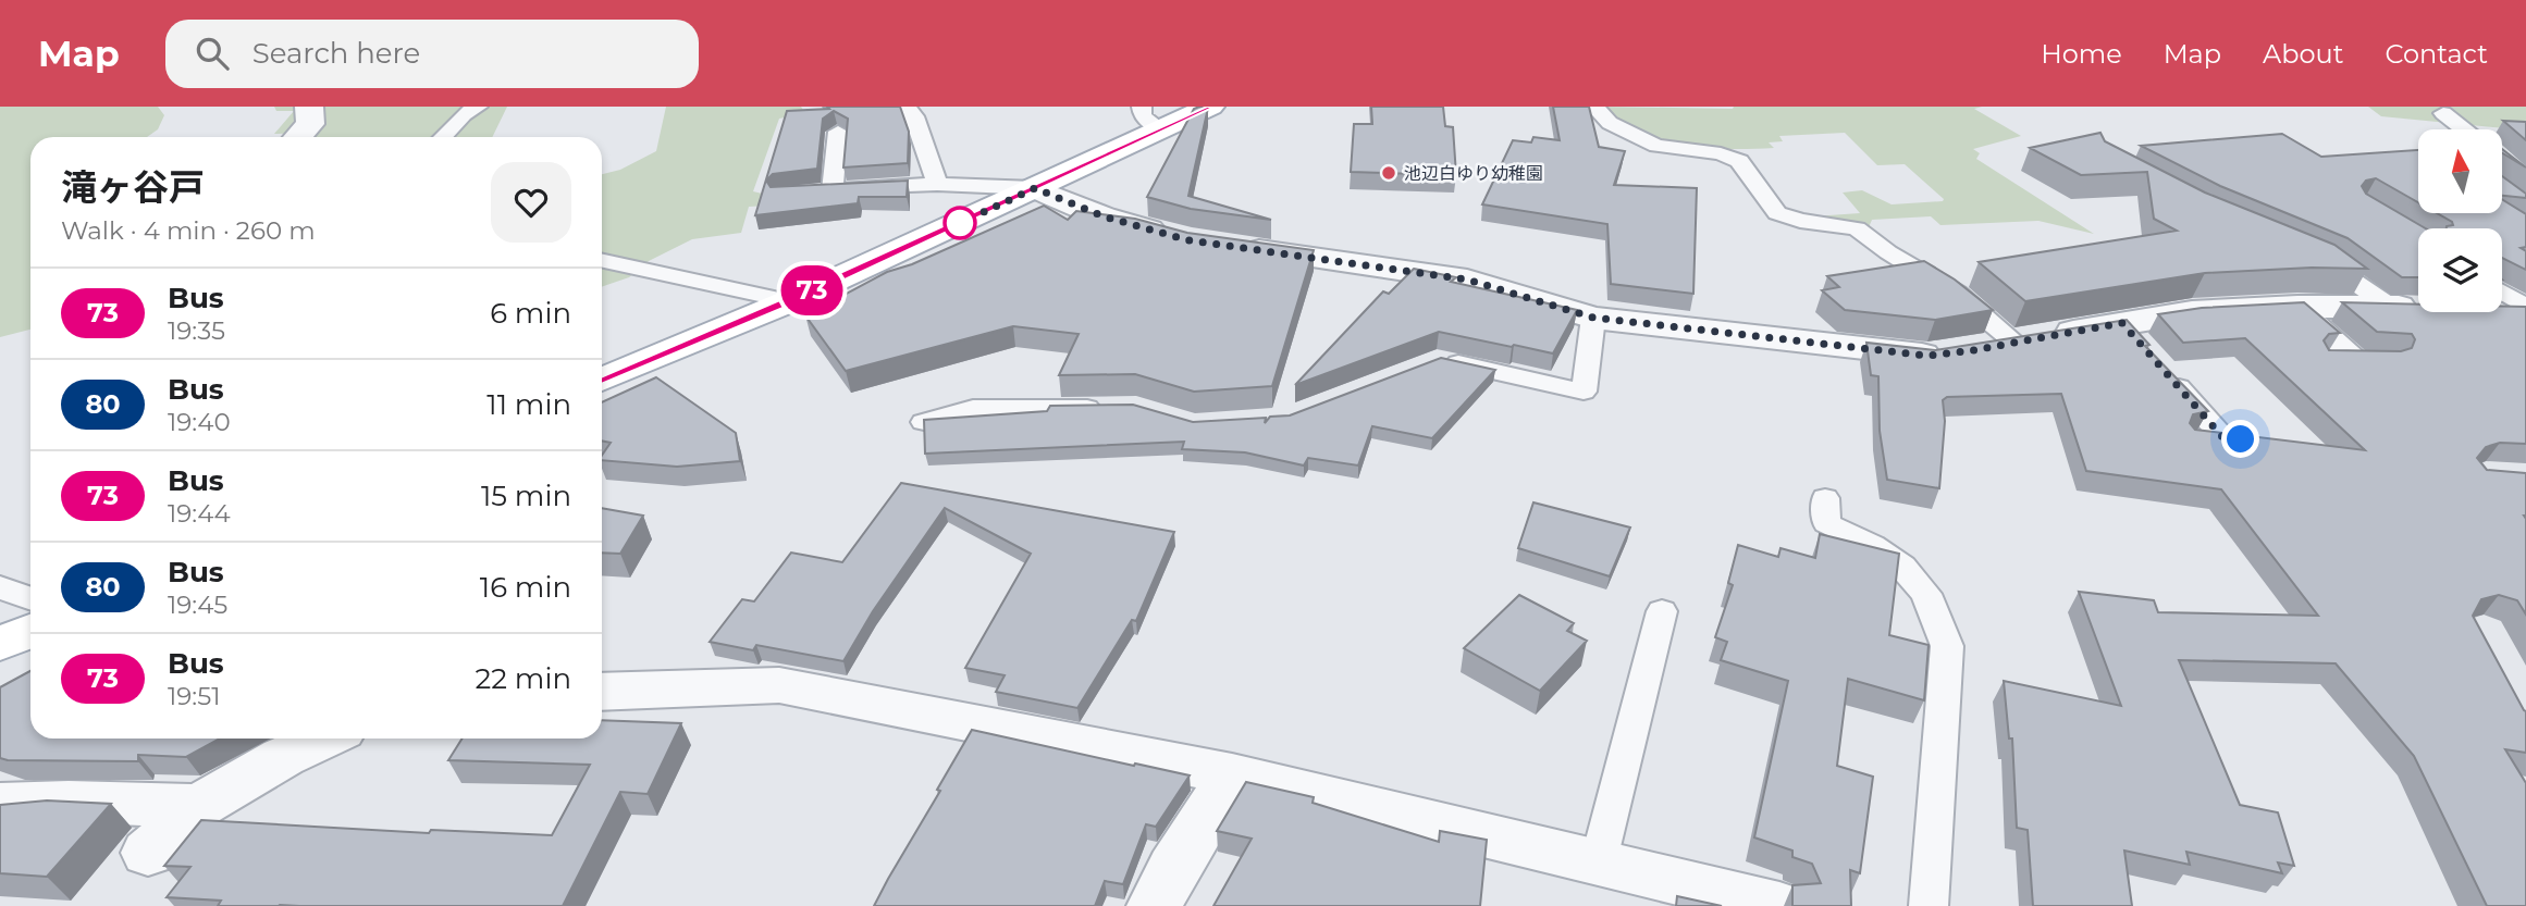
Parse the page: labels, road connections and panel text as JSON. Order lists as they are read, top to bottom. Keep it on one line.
{"places":["池辺白ゆり幼稚園"],"lines":["bus line 73"],"north":"top","page":{"header":"Map","search":"Search here","nav":["Home","Map","About","Contact"],"on_map":"73","heading":["滝ヶ谷戸","Walk · 4 min · 260 m"],"list":[{"mark":"73","name":"Bus","note":"19:35","value":"6 min"},{"mark":"80","name":"Bus","note":"19:40","value":"11 min"},{"mark":"73","name":"Bus","note":"19:44","value":"15 min"},{"mark":"80","name":"Bus","note":"19:45","value":"16 min"},{"mark":"73","name":"Bus","note":"19:51","value":"22 min"}]}}
